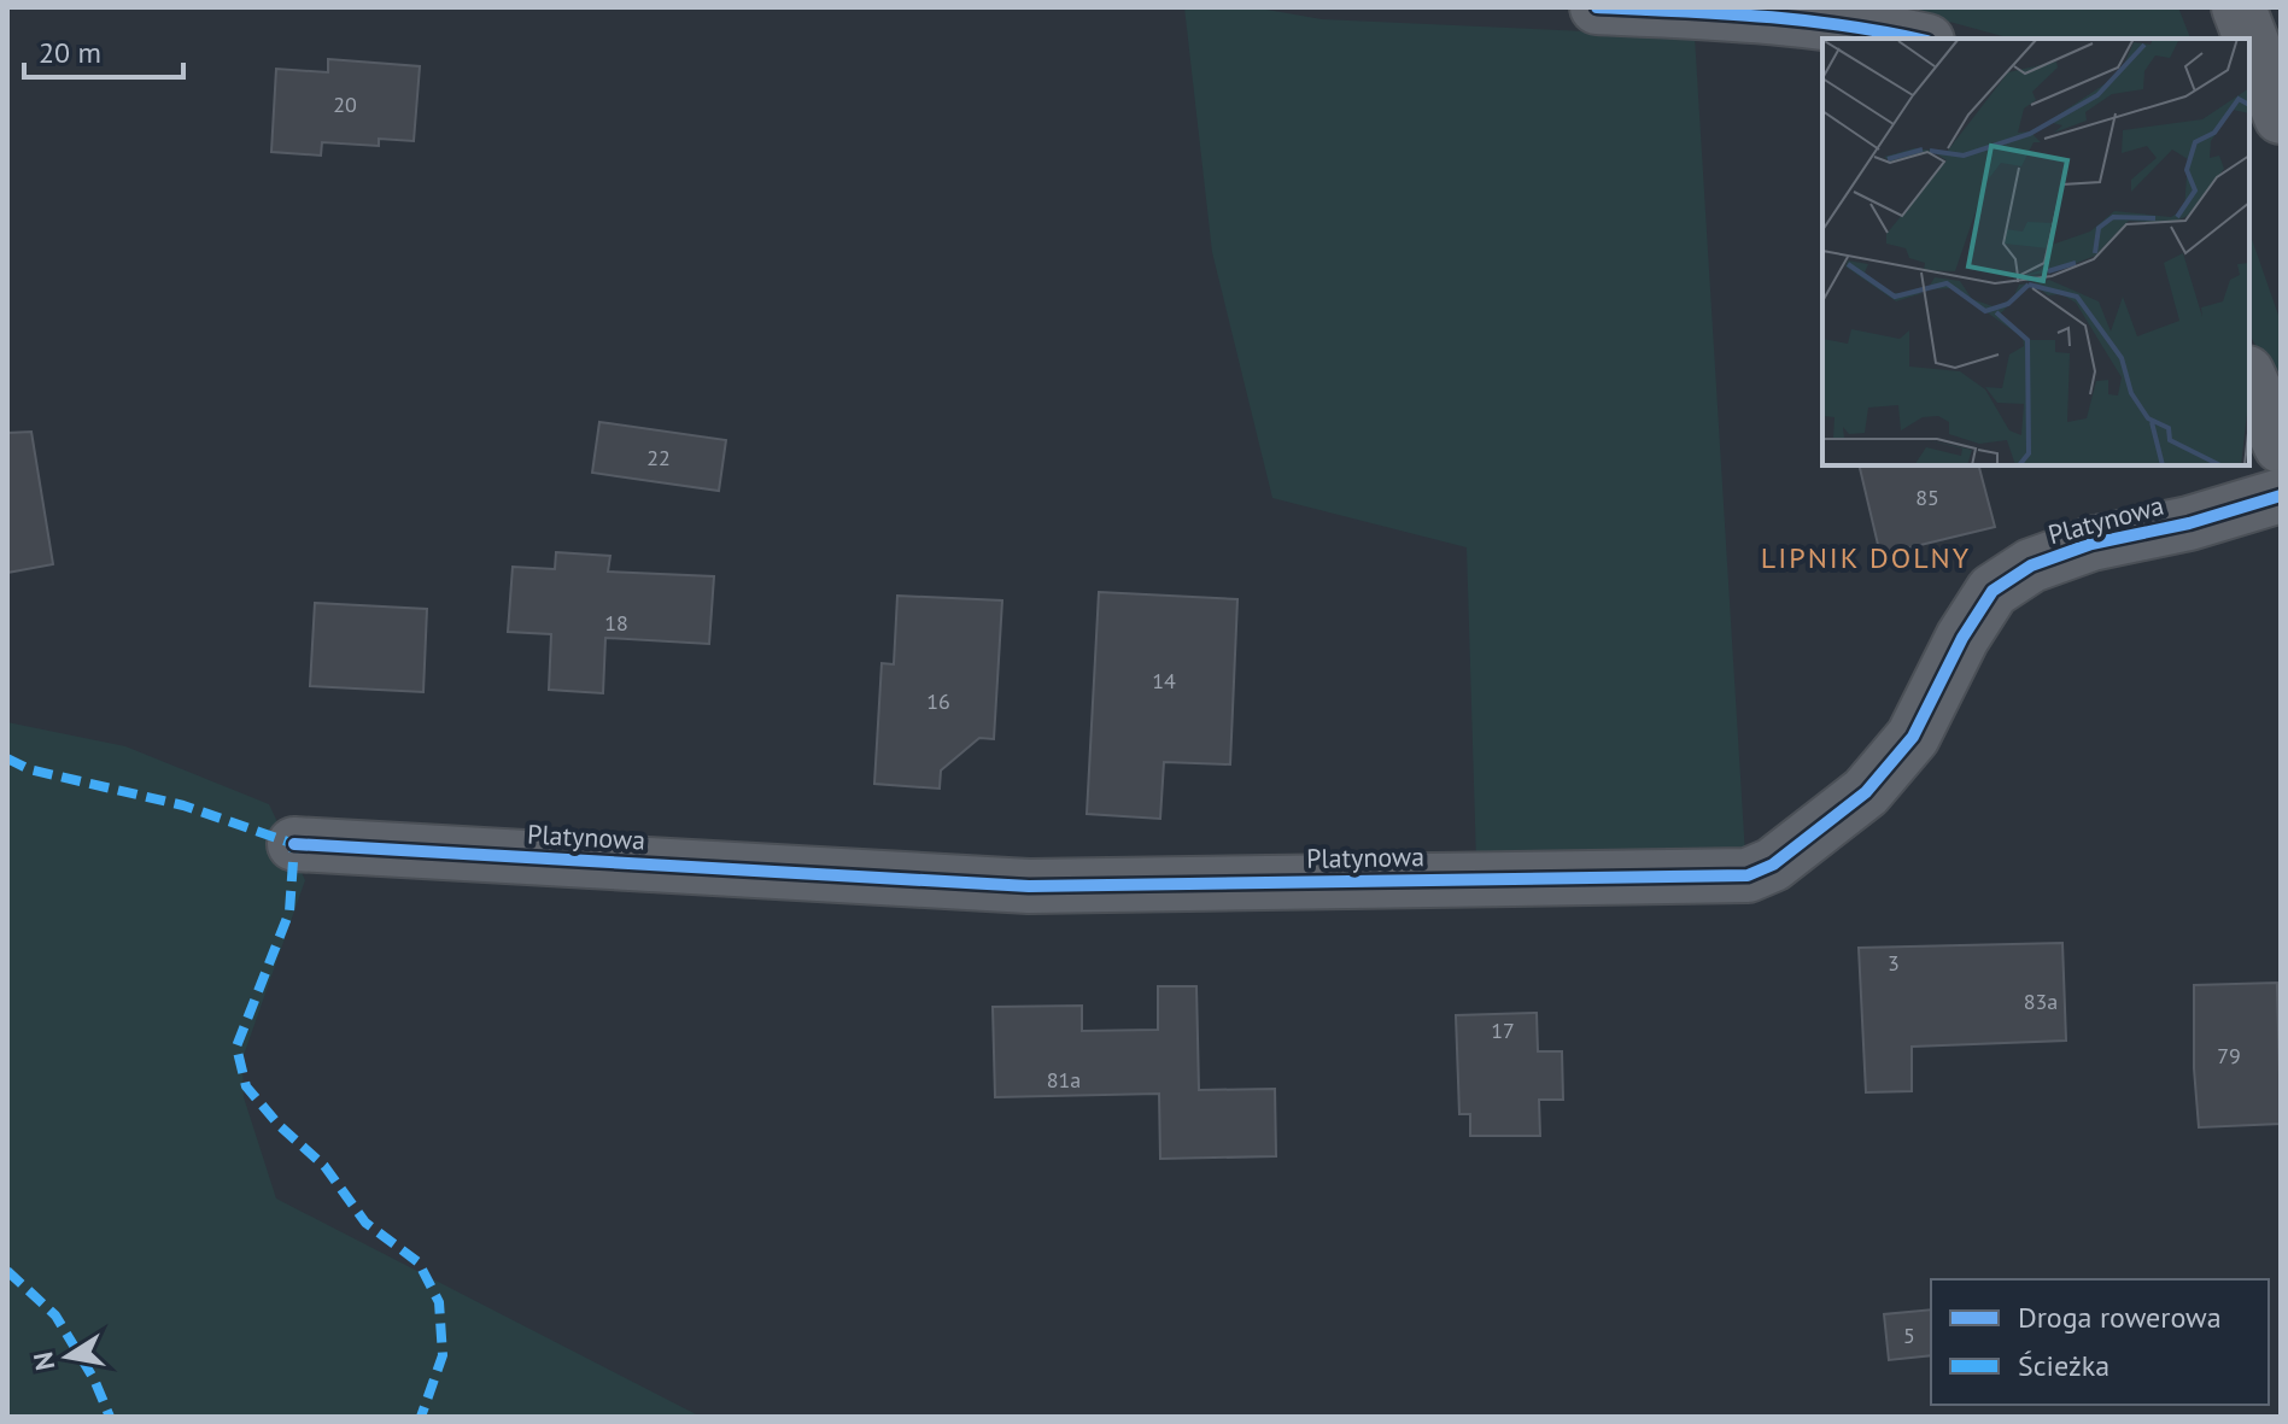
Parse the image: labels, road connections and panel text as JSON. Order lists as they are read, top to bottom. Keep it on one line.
{"streets":{"street":["Platynowa"]},"districts":["LIPNIK DOLNY"],"house_numbers":["20","22","85","18","14","16","3","83a","17","79","81a","5"],"legend":["Droga rowerowa","Ścieżka"],"scale_bar":"20 m","north":"left"}
